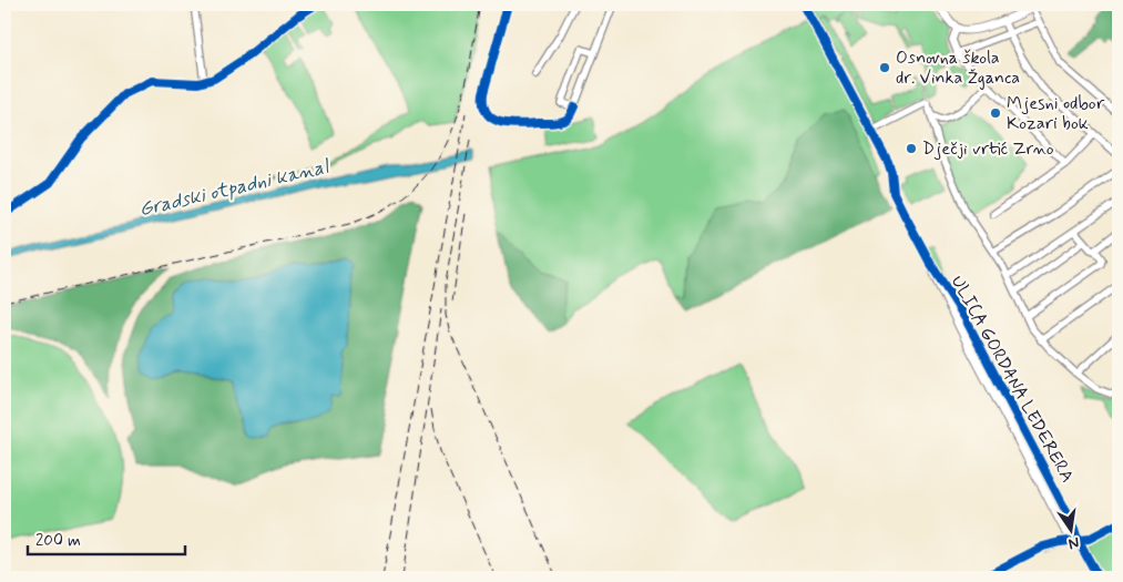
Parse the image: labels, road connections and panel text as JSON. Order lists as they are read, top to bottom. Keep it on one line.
{"streets":{"street":["ULICA GORDANA LEDERERA"]},"water":["Gradski otpadni kanal"],"places":["Osnovna škola dr. Vinka Žganca","Mjesni odbor Kozari bok","Dječji vrtić Zrno"],"scale_bar":"200 m","north":"bottom"}
